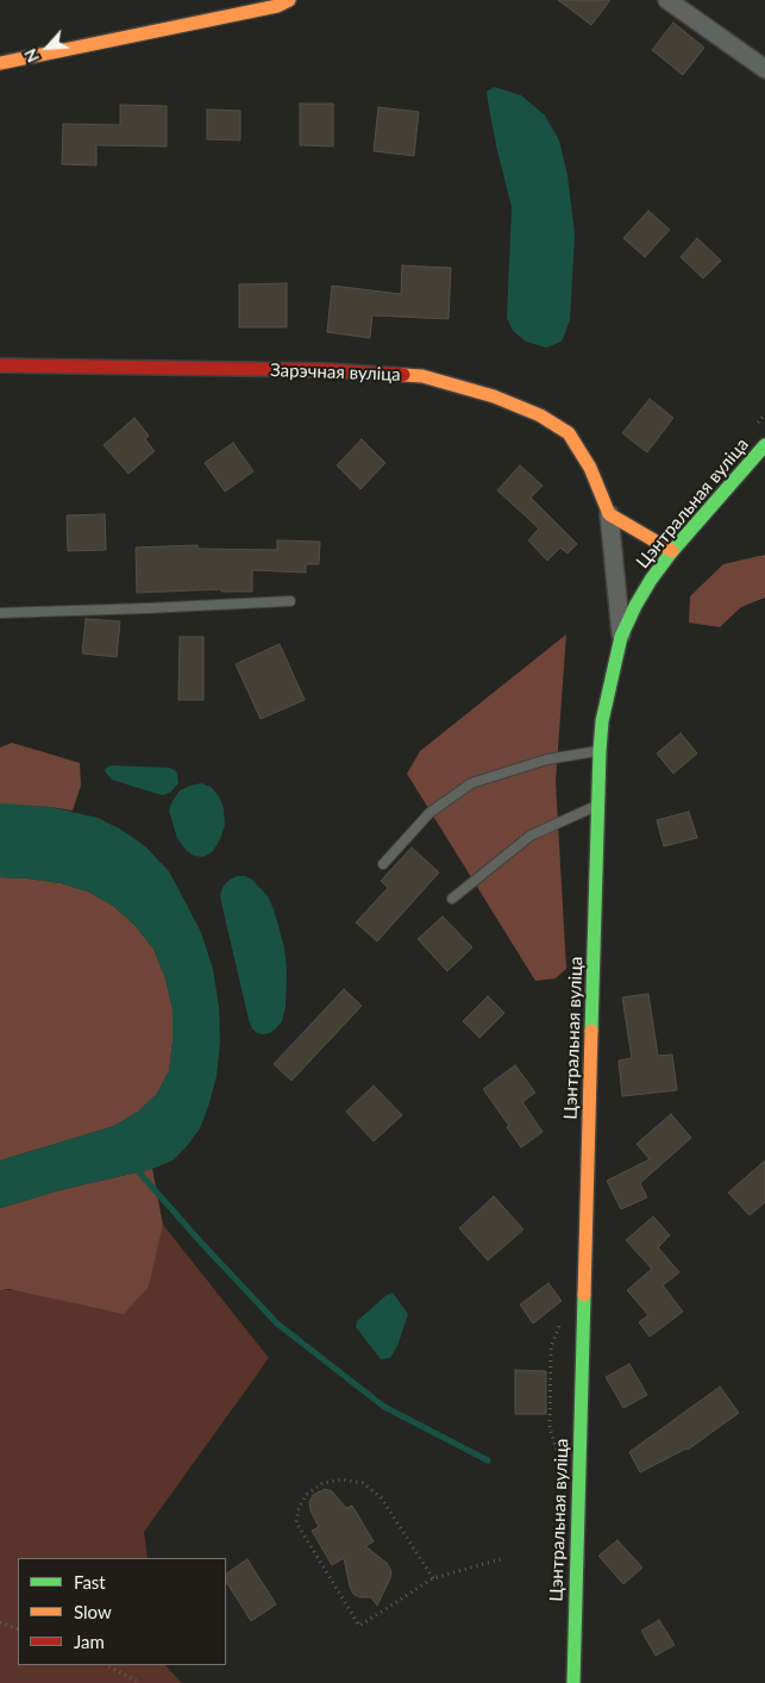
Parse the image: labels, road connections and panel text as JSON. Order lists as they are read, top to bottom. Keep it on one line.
{"streets":{"street":["Зарэчная вуліца","Цэнтральная вуліца"]},"crossings":[["Зарэчная вуліца","Цэнтральная вуліца"]],"legend":["Fast","Slow","Jam"],"north":"bottom left"}
